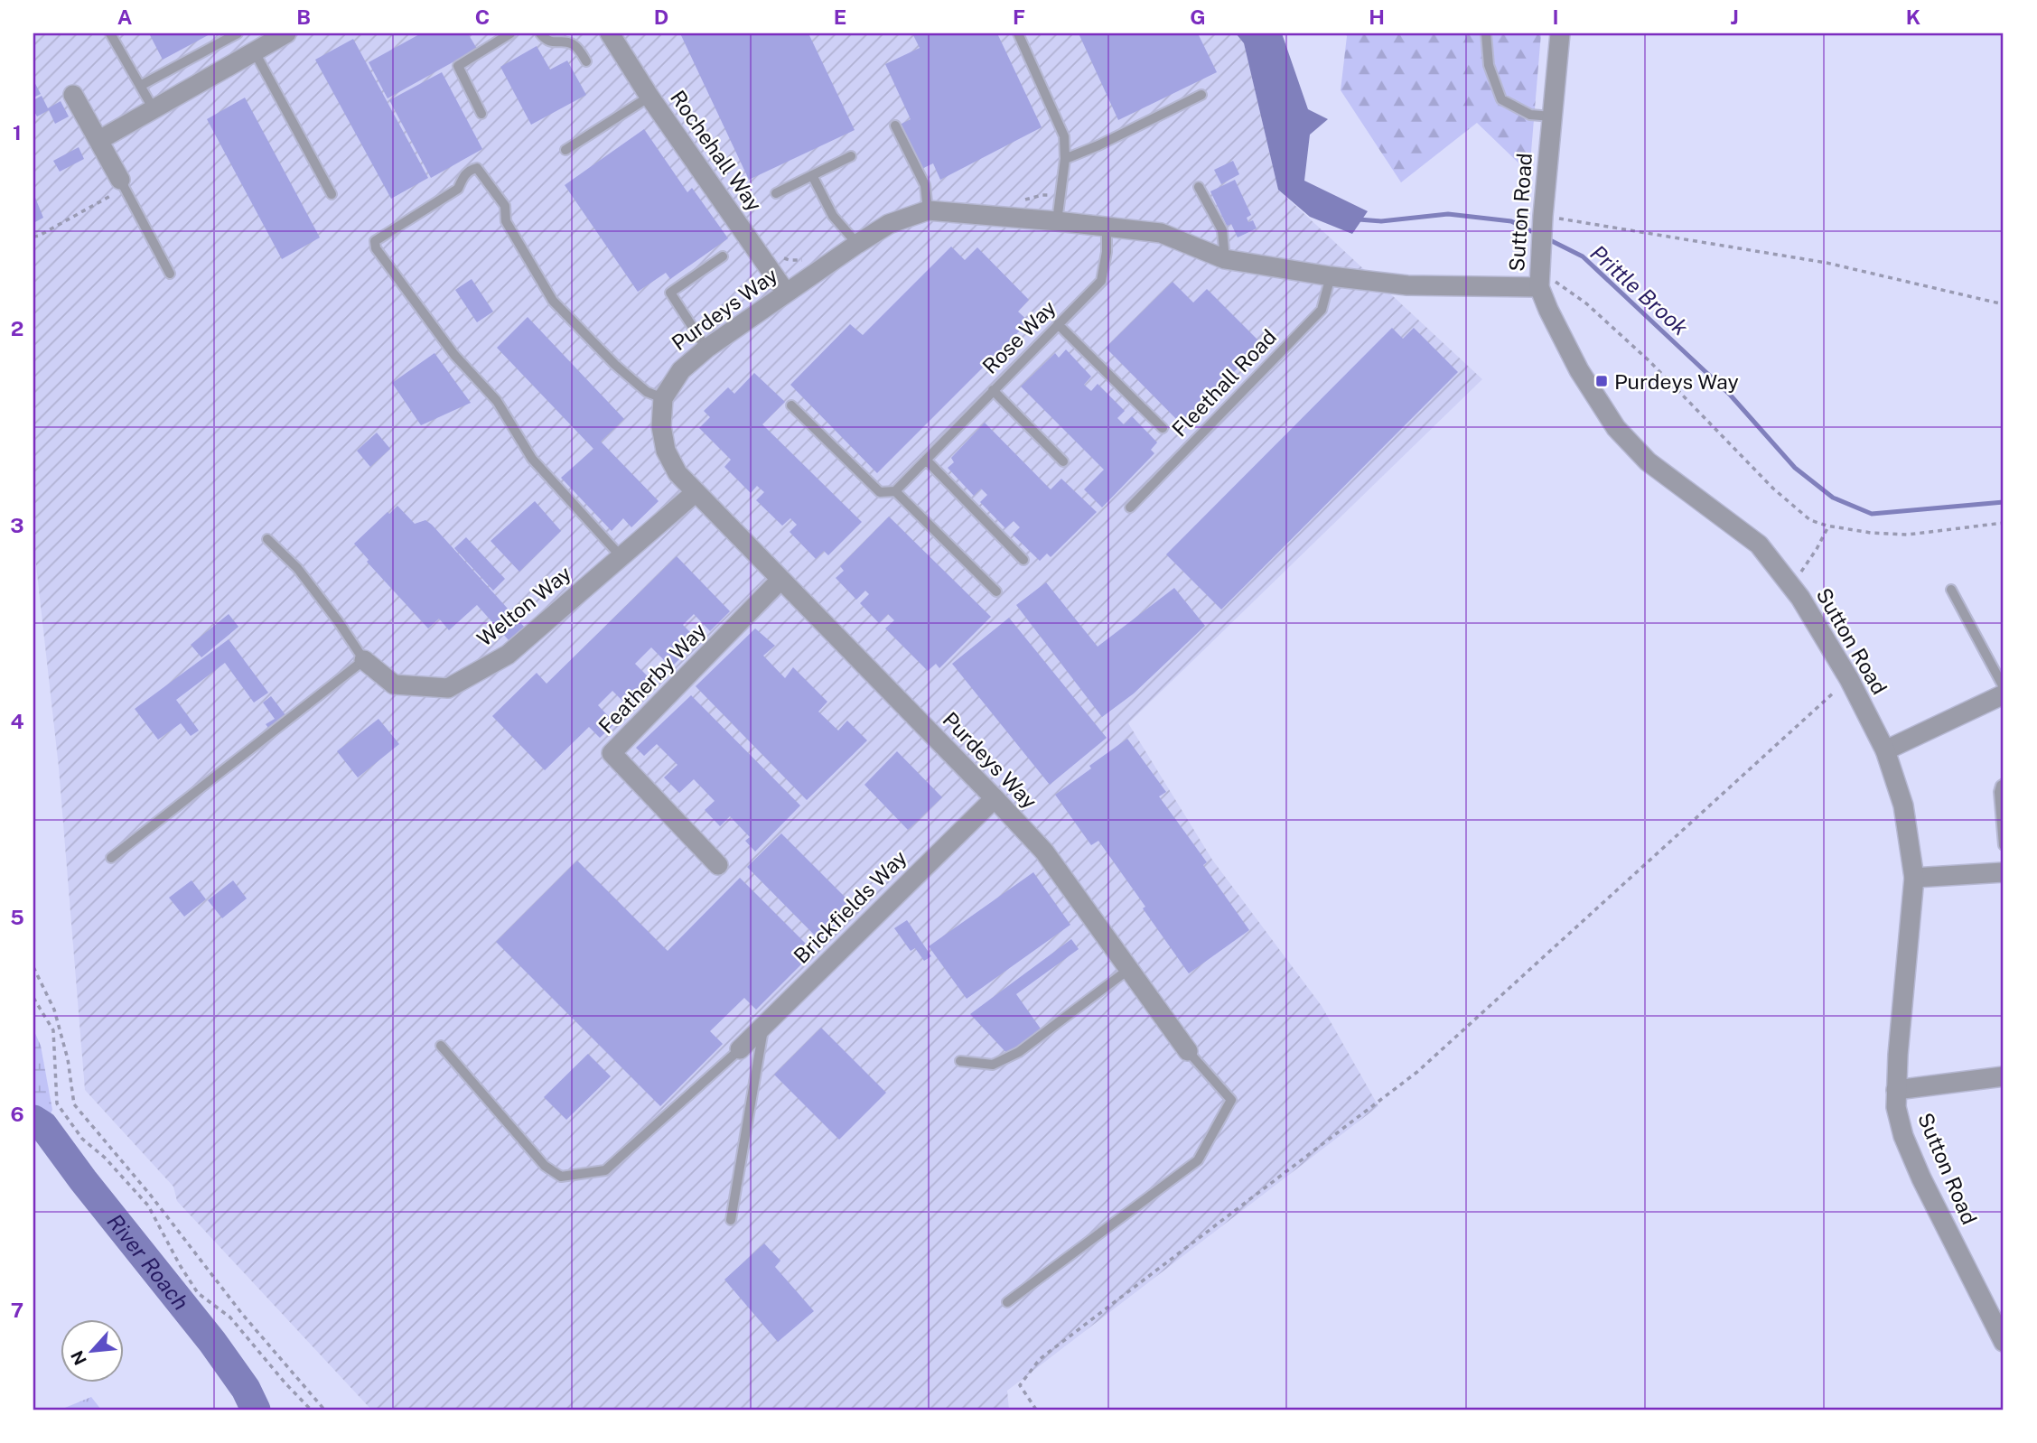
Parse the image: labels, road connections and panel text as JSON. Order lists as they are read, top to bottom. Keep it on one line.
{"streets":{"street":["Rochehall Way","Sutton Road","Purdeys Way","Welton Way","Featherby Way","Brickfields Way"],"lane":["Rose Way","Fleethall Road"]},"crossings":[["Rochehall Way","Purdeys Way"],["Sutton Road","Purdeys Way"],["Purdeys Way","Rose Way"],["Purdeys Way","Fleethall Road"],["Purdeys Way","Welton Way"],["Purdeys Way","Featherby Way"],["Purdeys Way","Brickfields Way"]],"water":["Prittle Brook","River Roach"],"places":{"transit":["Purdeys Way"]},"north":"bottom left","grid":{"columns":["A","B","C","D","E","F","G","H","I","J","K"],"rows":["1","2","3","4","5","6","7"]}}
